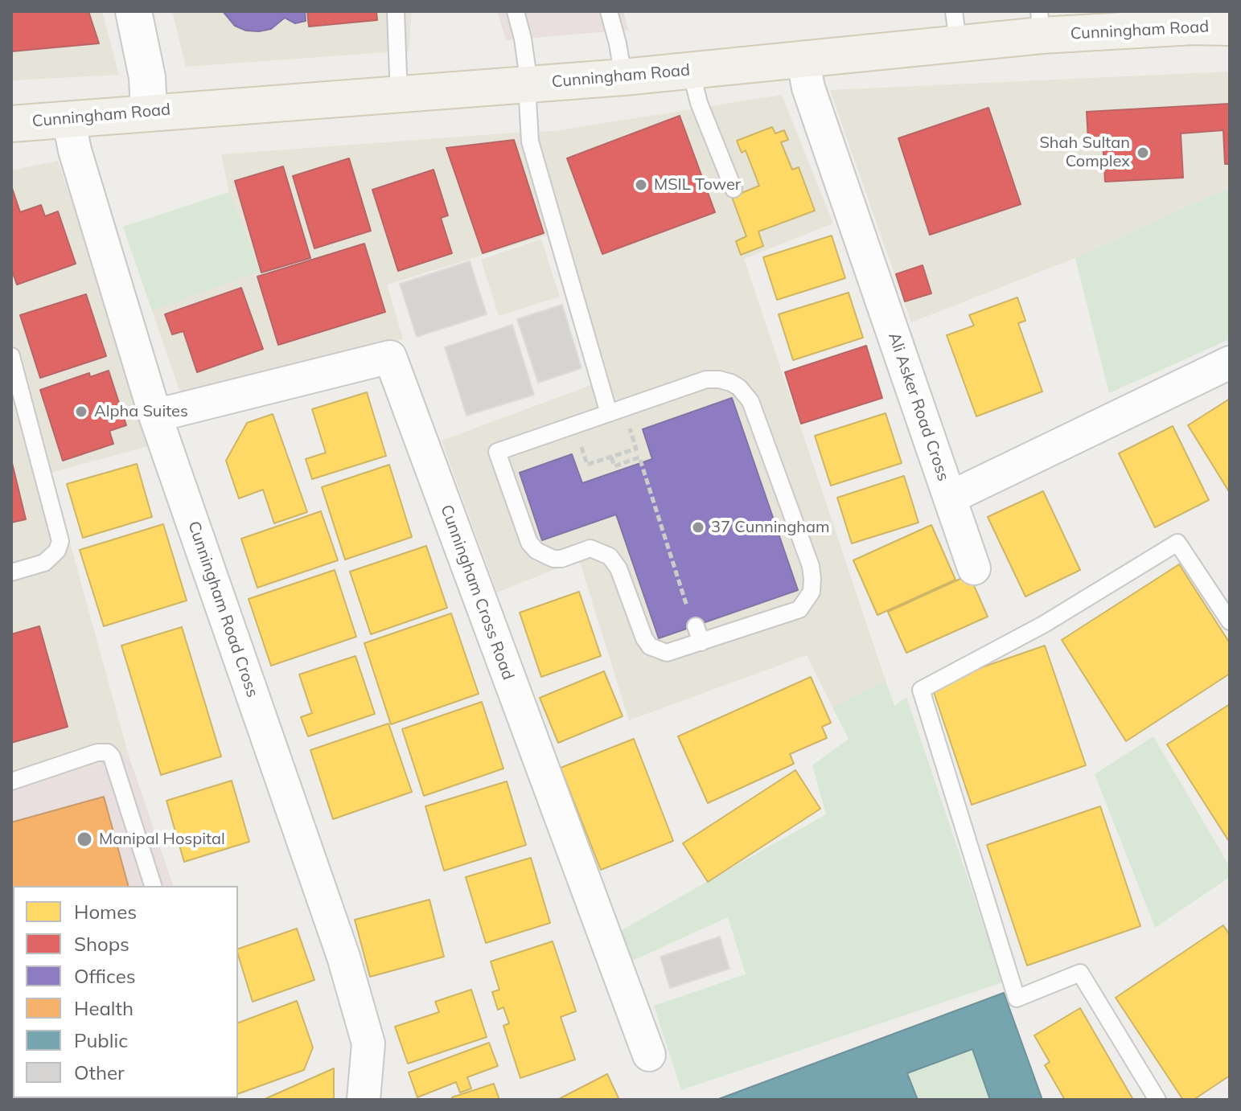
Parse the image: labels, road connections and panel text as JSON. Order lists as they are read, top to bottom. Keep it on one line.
{"streets":{"main road":["Cunningham Road"],"street":["Ali Asker Road Cross","Cunningham Cross Road","Cunningham Road Cross"]},"crossings":[["Cunningham Road","Ali Asker Road Cross"],["Cunningham Road","Cunningham Road Cross"],["Cunningham Cross Road","Cunningham Road Cross"]],"places":["Shah Sultan Complex","MSIL Tower","Alpha Suites","37 Cunningham","Manipal Hospital"],"legend":["Homes","Shops","Offices","Health","Public","Other"]}
